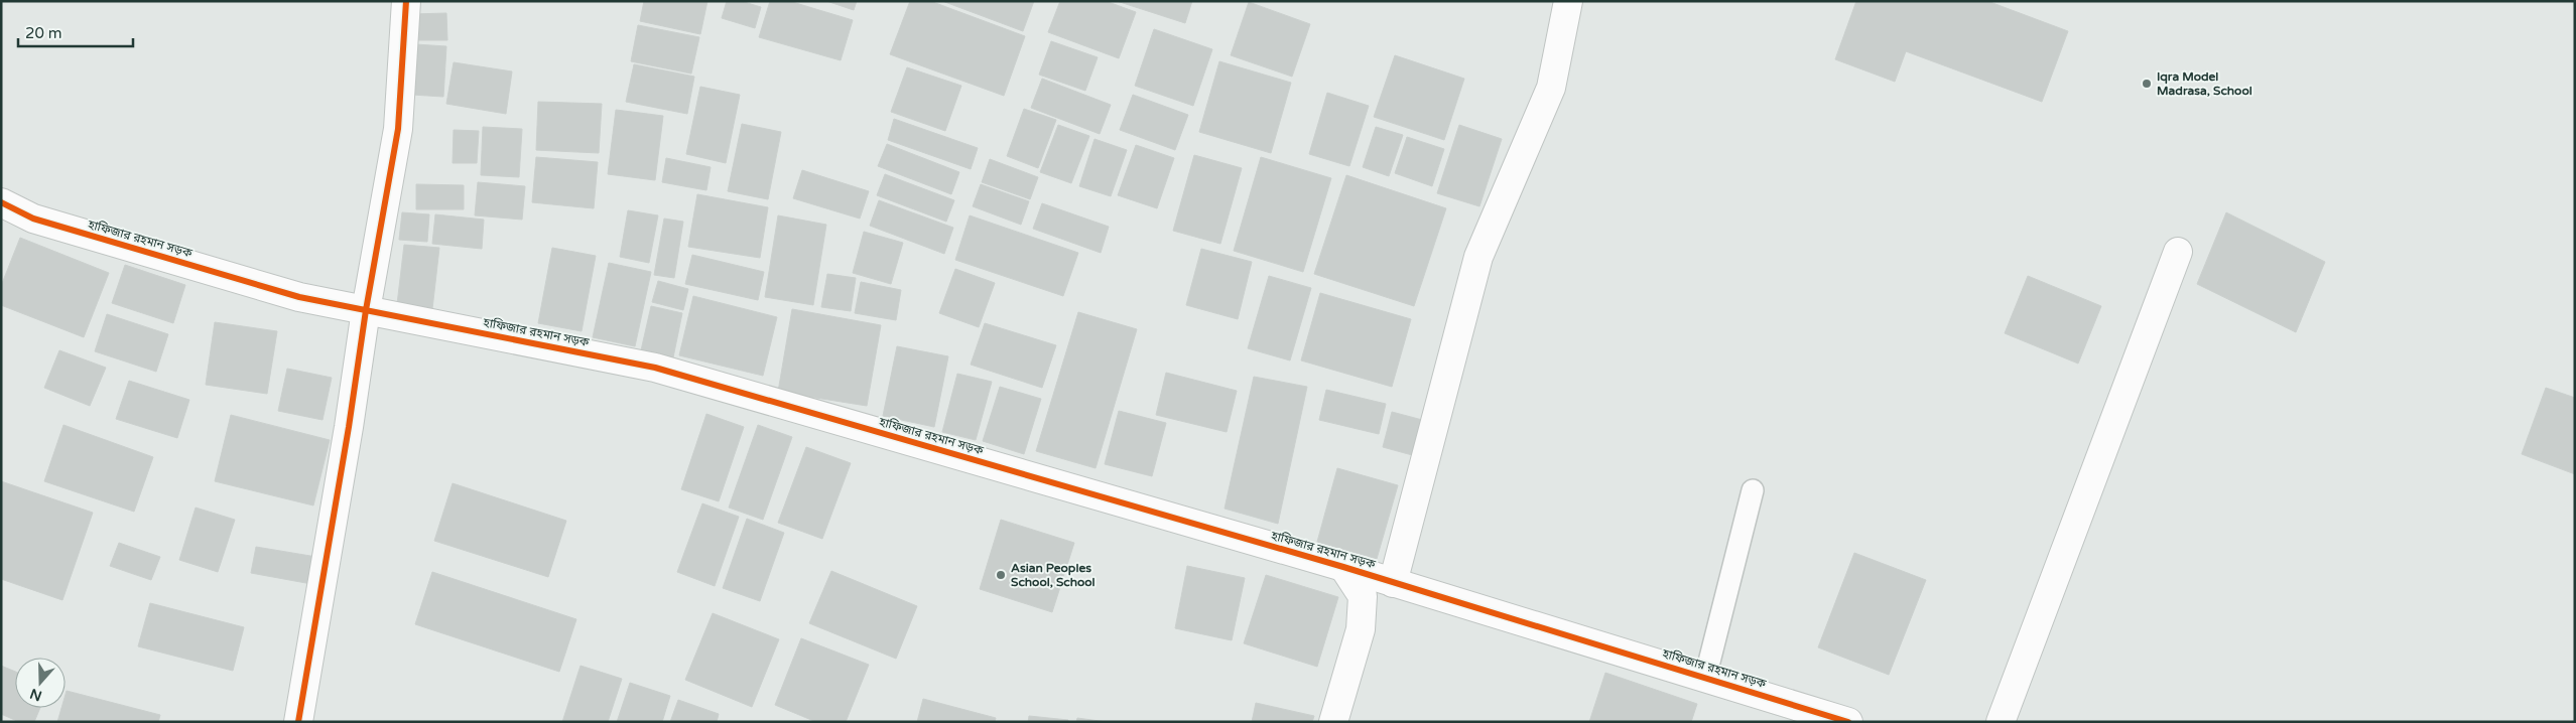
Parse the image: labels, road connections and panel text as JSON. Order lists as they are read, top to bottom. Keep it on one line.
{"streets":{"street":["হাফিজার রহমান সড়ক"]},"places":["Iqra Model Madrasa, School","Asian Peoples School, School"],"scale_bar":"20 m","north":"bottom"}
